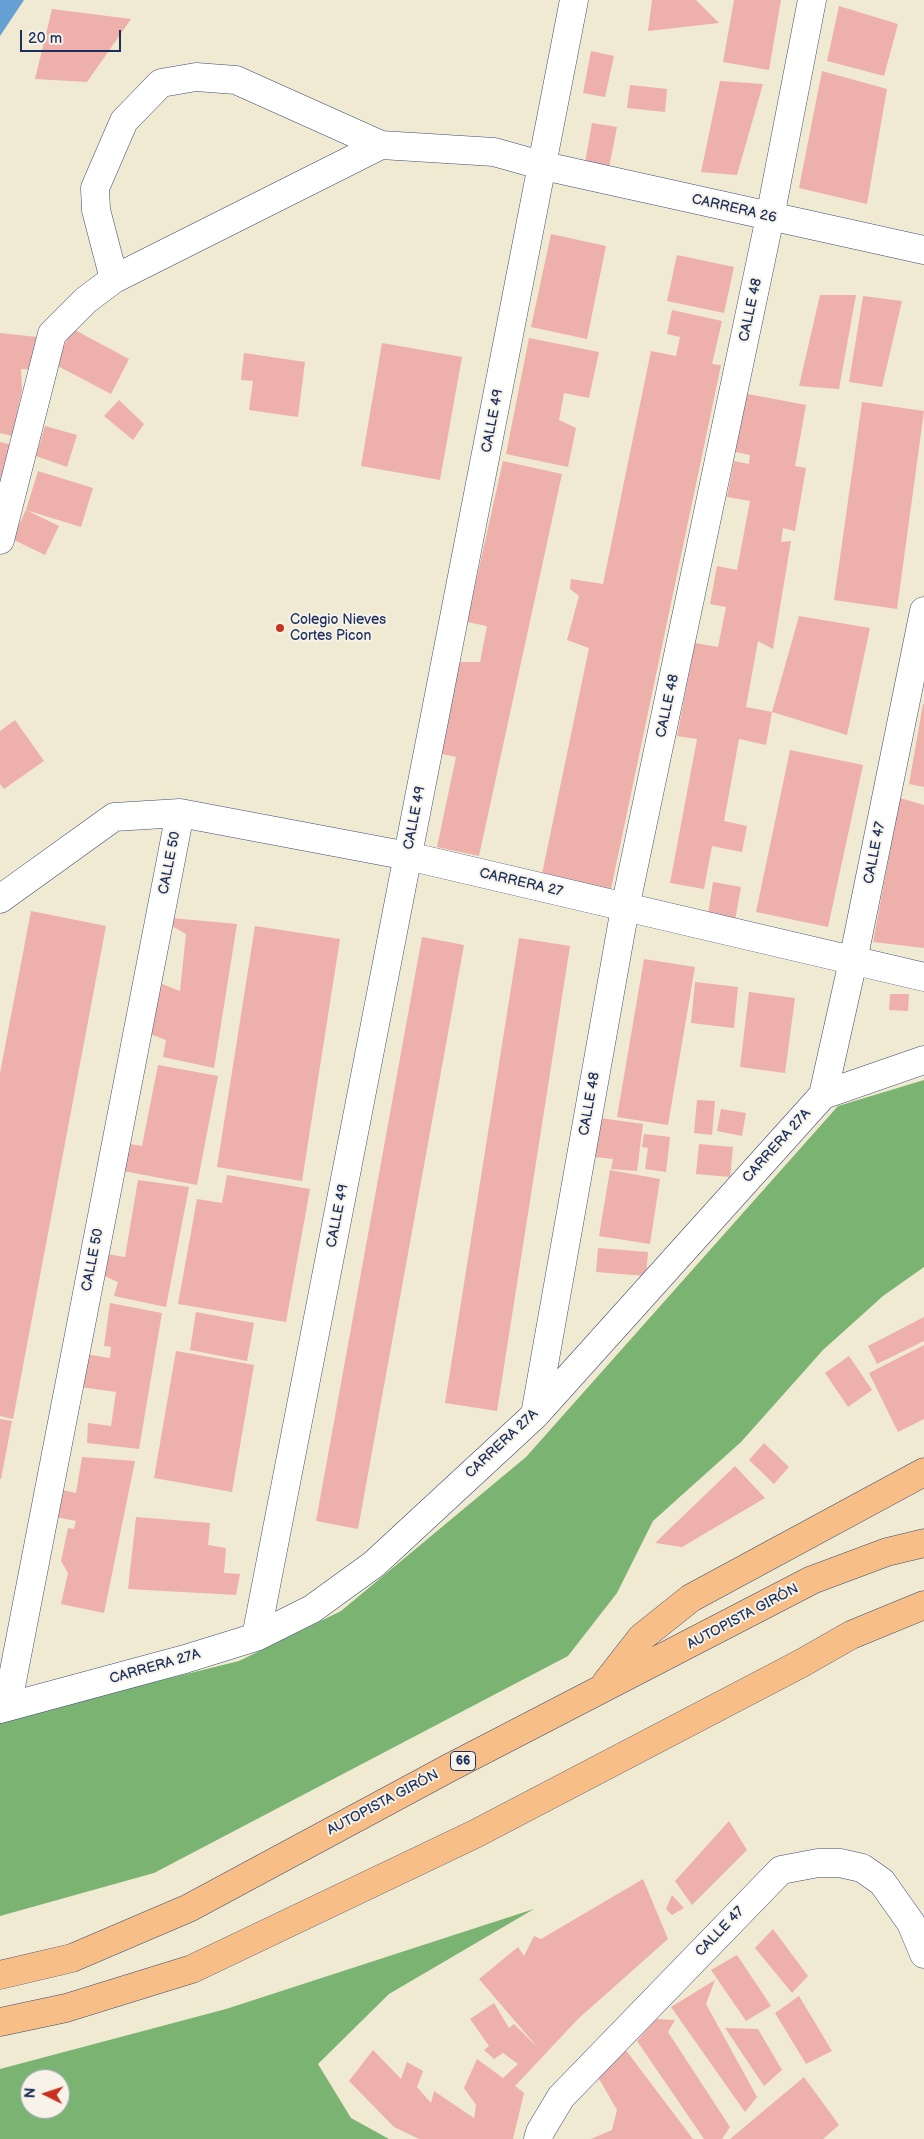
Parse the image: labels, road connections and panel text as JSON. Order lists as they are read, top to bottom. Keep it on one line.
{"streets":{"highway":["AUTOPISTA GIRÓN","66"],"street":["CARRERA 26","CALLE 48","CALLE 49","CALLE 47","CALLE 50","CARRERA 27","CARRERA 27A"]},"crossings":[["CARRERA 26","CALLE 48"],["CARRERA 26","CALLE 49"],["CALLE 48","CARRERA 27"],["CALLE 48","CARRERA 27A"],["CALLE 49","CARRERA 27"],["CALLE 49","CARRERA 27A"],["CALLE 47","CARRERA 27"],["CALLE 47","CARRERA 27A"],["CALLE 50","CARRERA 27"],["CALLE 50","CARRERA 27A"]],"places":["Colegio Nieves Cortes Picon"],"scale_bar":"20 m","north":"left"}
